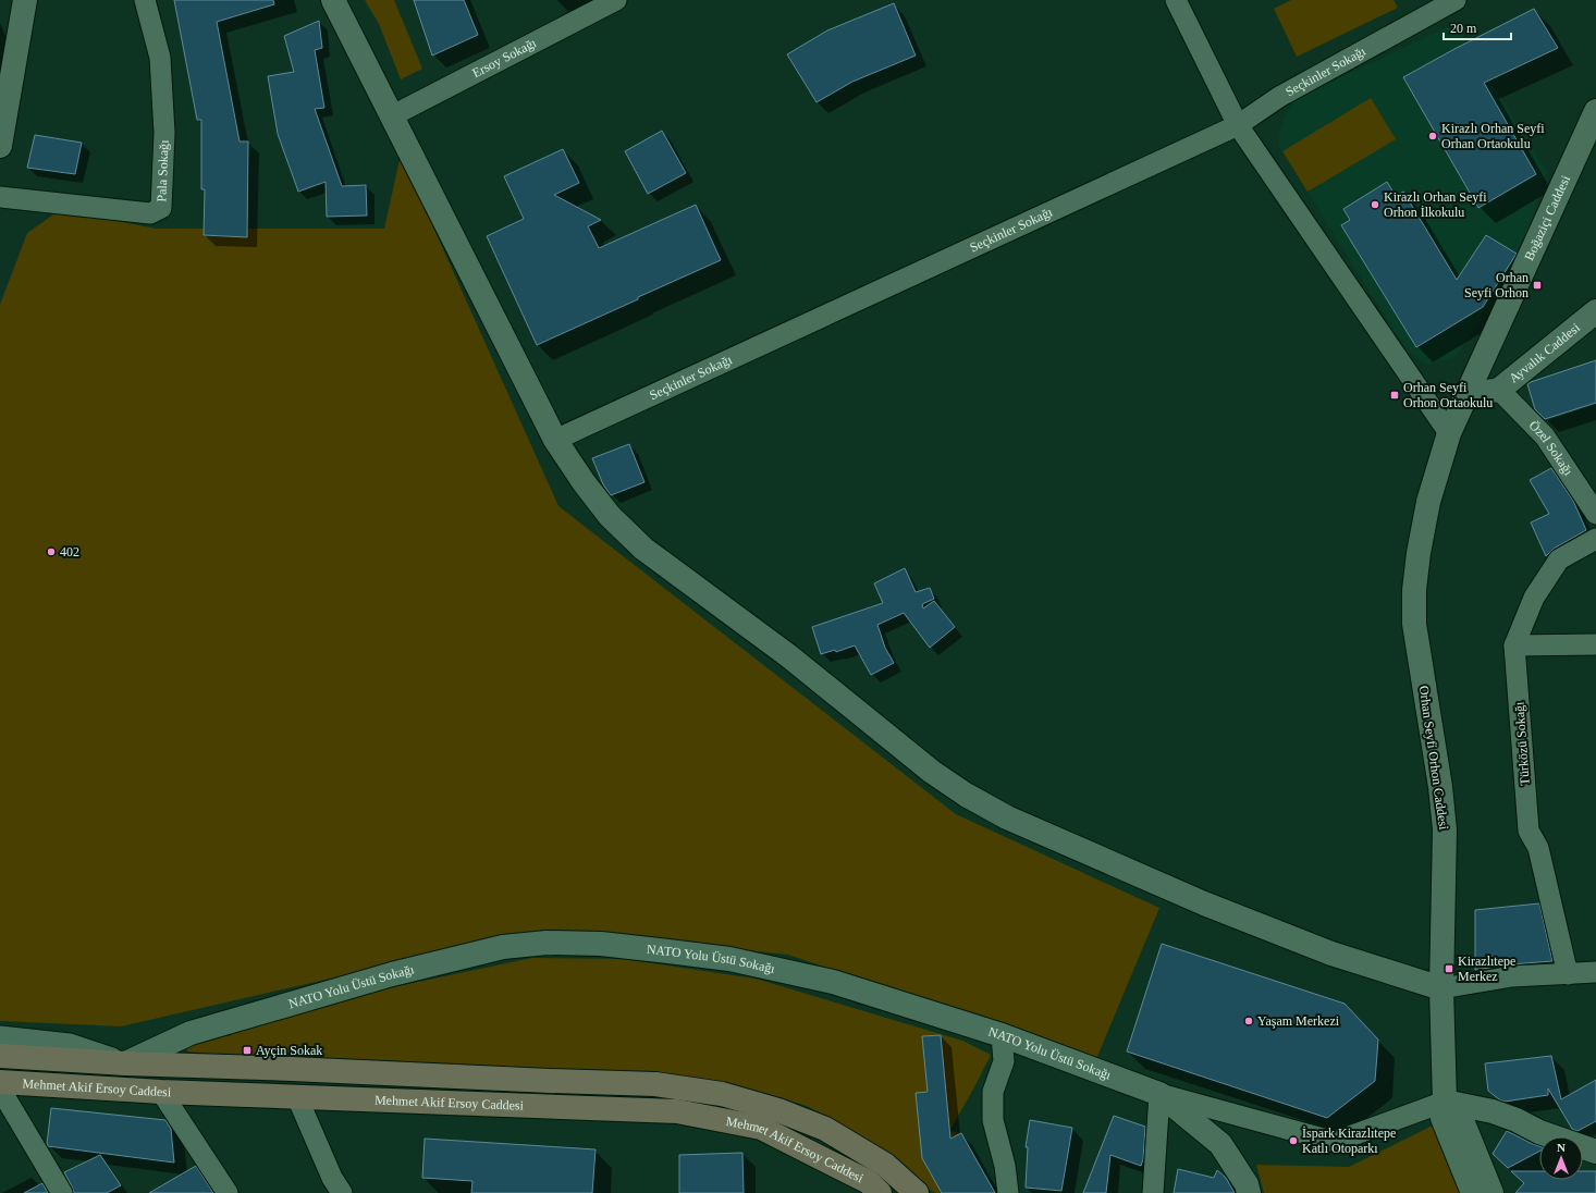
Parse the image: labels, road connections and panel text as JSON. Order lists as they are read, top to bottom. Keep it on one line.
{"streets":{"main road":["Mehmet Akif Ersoy Caddesi"],"street":["Ersoy Sokağı","Seçkinler Sokağı","Pala Sokağı","Boğaziçi Caddesi","Ayvalık Caddesi","Özel Sokağı","Türközü Sokağı","Orhan Seyfi Orhon Caddesi","NATO Yolu Üstü Sokağı"]},"crossings":[["Boğaziçi Caddesi","Ayvalık Caddesi"],["Boğaziçi Caddesi","Orhan Seyfi Orhon Caddesi"],["Ayvalık Caddesi","Özel Sokağı"],["Ayvalık Caddesi","Orhan Seyfi Orhon Caddesi"],["NATO Yolu Üstü Sokağı","Mehmet Akif Ersoy Caddesi"]],"places":{"other":["Kirazlı Orhan Seyfi Orhan Ortaokulu","Kirazlı Orhan Seyfi Orhon İlkokulu","402","Yaşam Merkezi","İspark Kirazlıtepe Katlı Otoparkı"],"transit":["Orhan Seyfi Orhon","Orhan Seyfi Orhon Ortaokulu","Kirazlıtepe Merkez","Ayçin Sokak"]},"scale_bar":"20 m","north":"top"}
